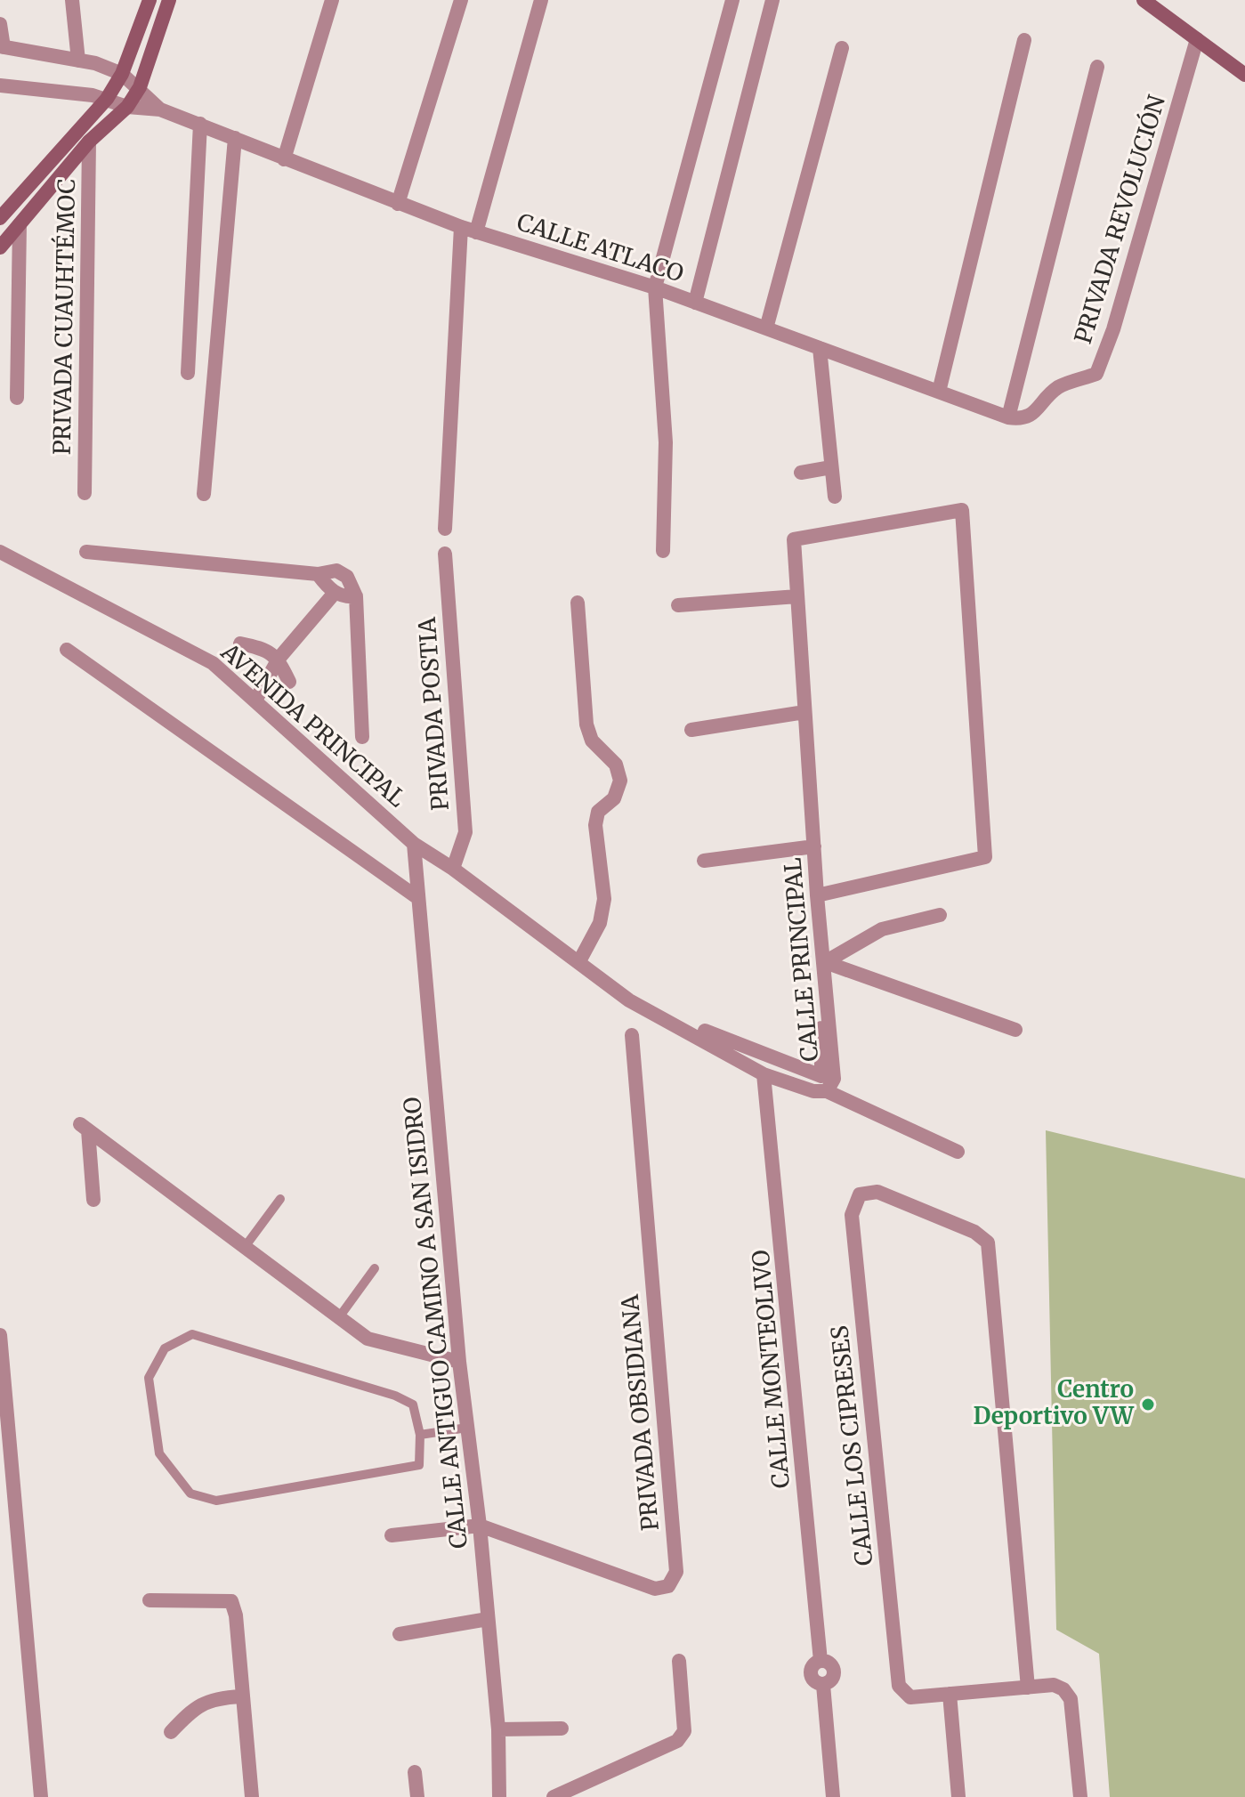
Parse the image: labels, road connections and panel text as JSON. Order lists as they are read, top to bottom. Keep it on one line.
{"streets":{"street":["PRIVADA REVOLUCIÓN","CALLE ATLACO","PRIVADA CUAUHTÉMOC","PRIVADA POSTIA","AVENIDA PRINCIPAL","CALLE PRINCIPAL","CALLE ANTIGUO CAMINO A SAN ISIDRO","CALLE MONTEOLIVO","PRIVADA OBSIDIANA","CALLE LOS CIPRESES"]},"crossings":[["PRIVADA REVOLUCIÓN","CALLE ATLACO"],["PRIVADA POSTIA","AVENIDA PRINCIPAL"],["AVENIDA PRINCIPAL","CALLE PRINCIPAL"],["AVENIDA PRINCIPAL","CALLE ANTIGUO CAMINO A SAN ISIDRO"],["CALLE PRINCIPAL","CALLE MONTEOLIVO"],["CALLE ANTIGUO CAMINO A SAN ISIDRO","PRIVADA OBSIDIANA"]],"places":["Centro Deportivo VW"]}
